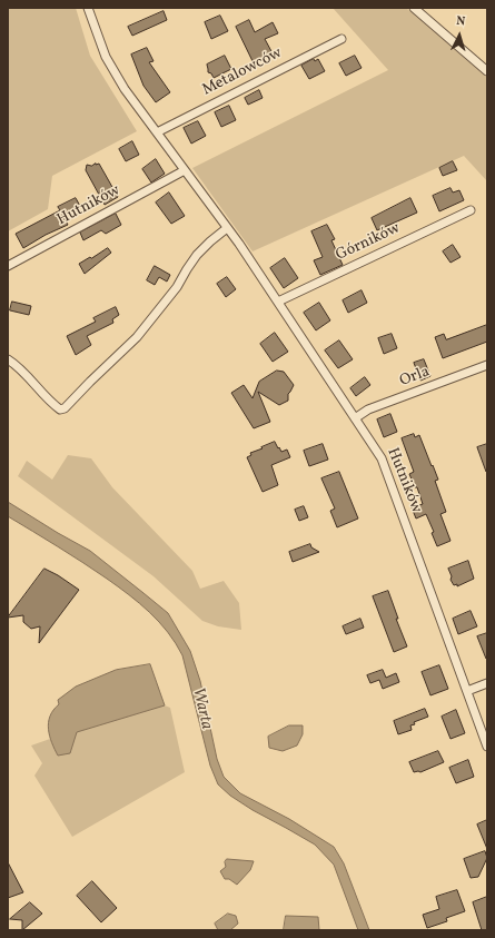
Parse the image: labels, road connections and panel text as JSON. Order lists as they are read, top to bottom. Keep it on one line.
{"streets":{"street":["Metalowców","Hutników","Górników","Orla"]},"crossings":[["Metalowców","Hutników"],["Hutników","Górników"],["Hutników","Orla"]],"water":["Warta"],"north":"top"}
